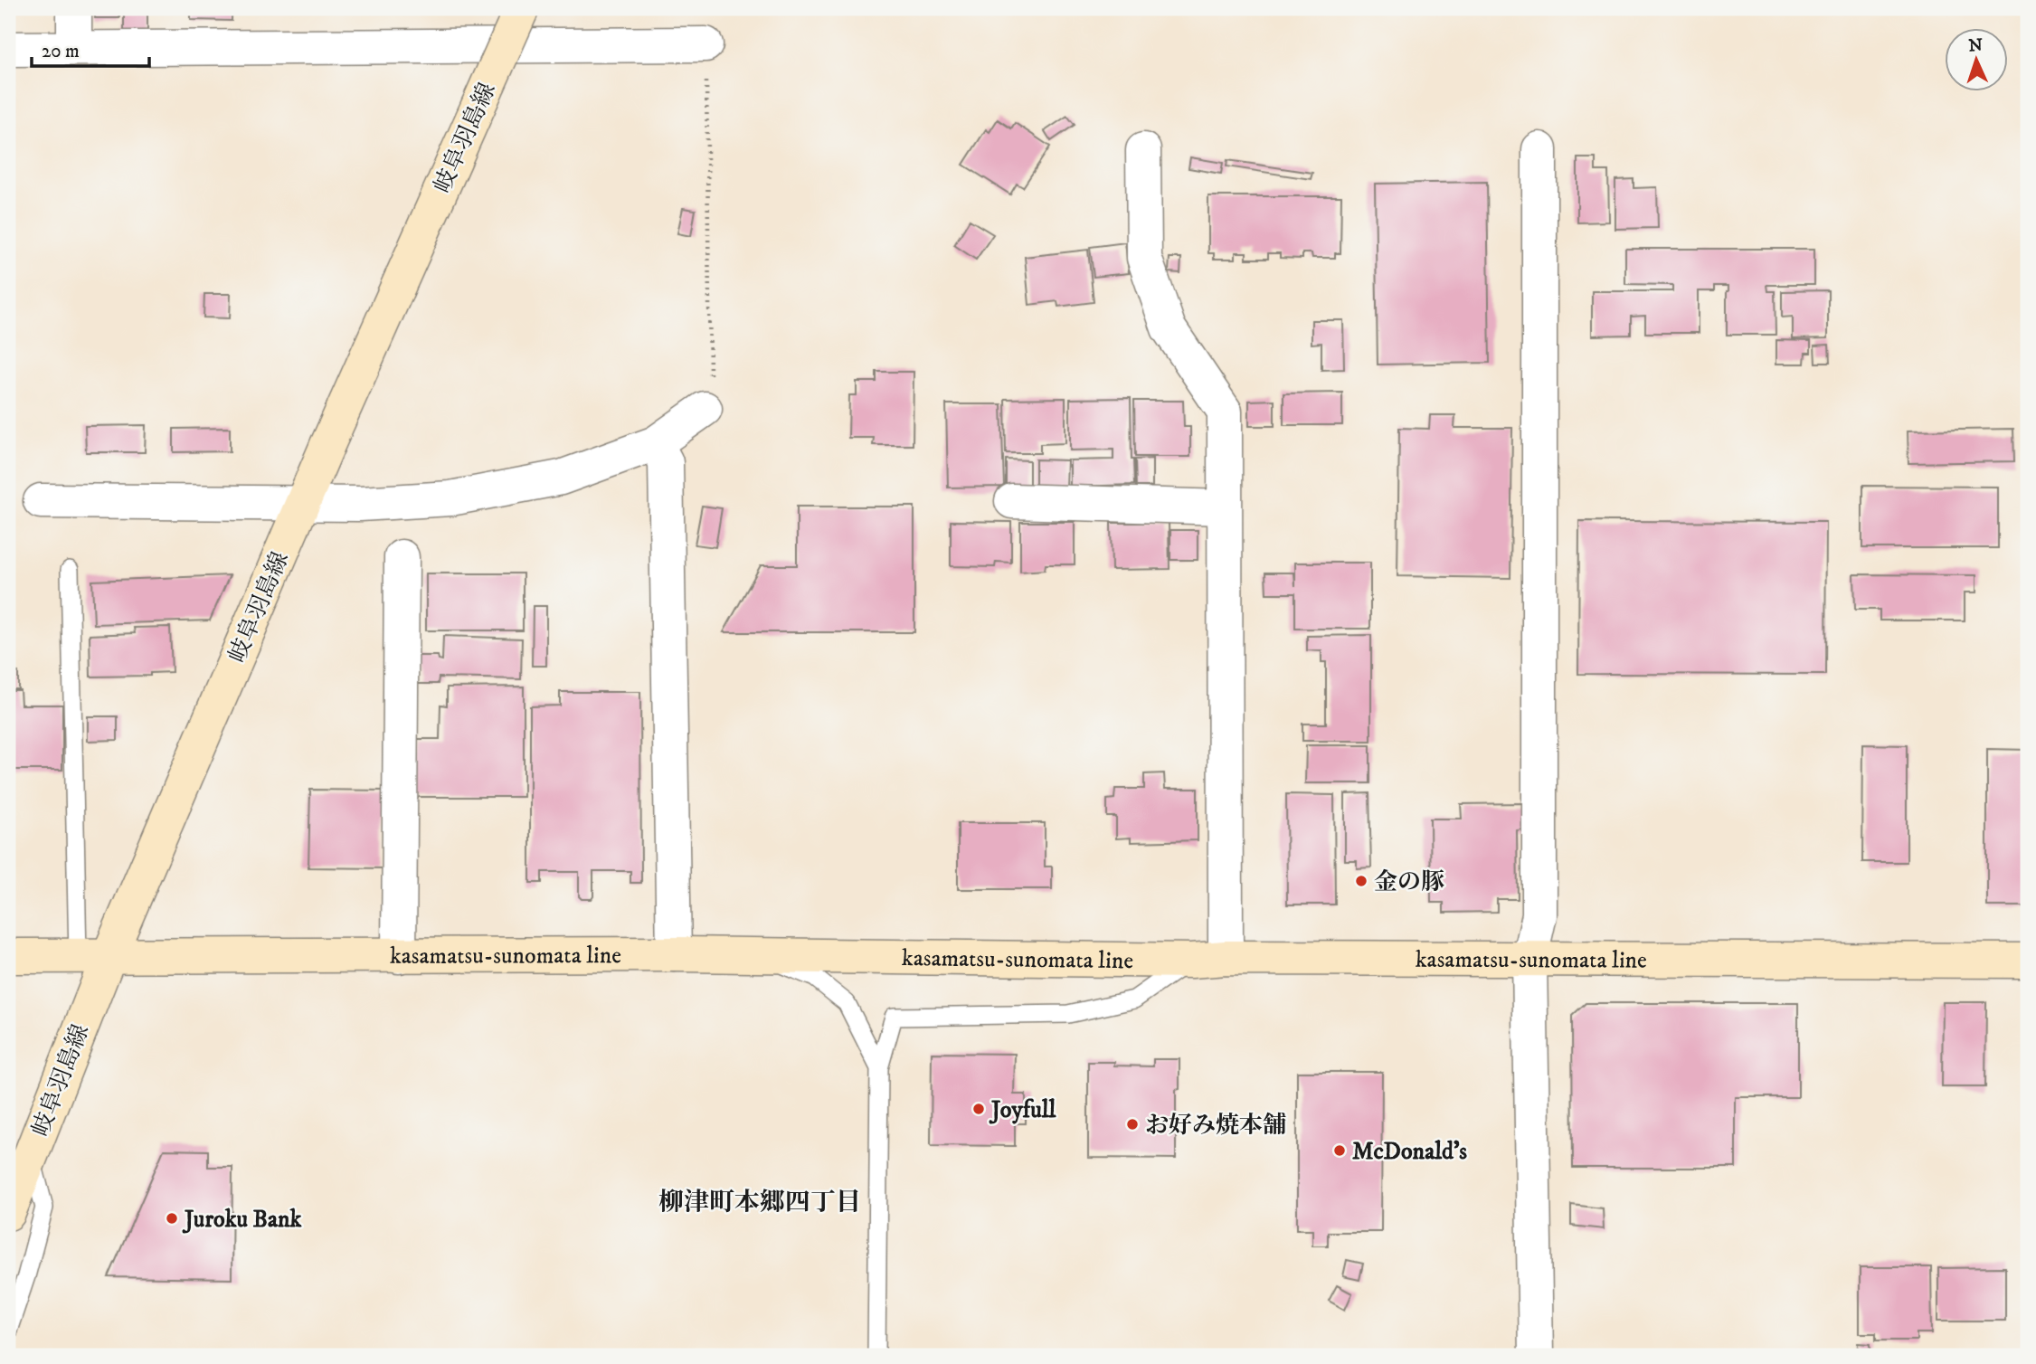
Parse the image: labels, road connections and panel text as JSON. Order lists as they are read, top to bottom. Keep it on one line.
{"streets":{"main road":["岐阜羽島線","kasamatsu-sunomata line"]},"crossings":[["岐阜羽島線","kasamatsu-sunomata line"]],"districts":["柳津町本郷四丁目"],"places":["金の豚","Joyfull","お好み焼本舗","McDonald's","Juroku Bank"],"scale_bar":"20 m","north":"top"}
